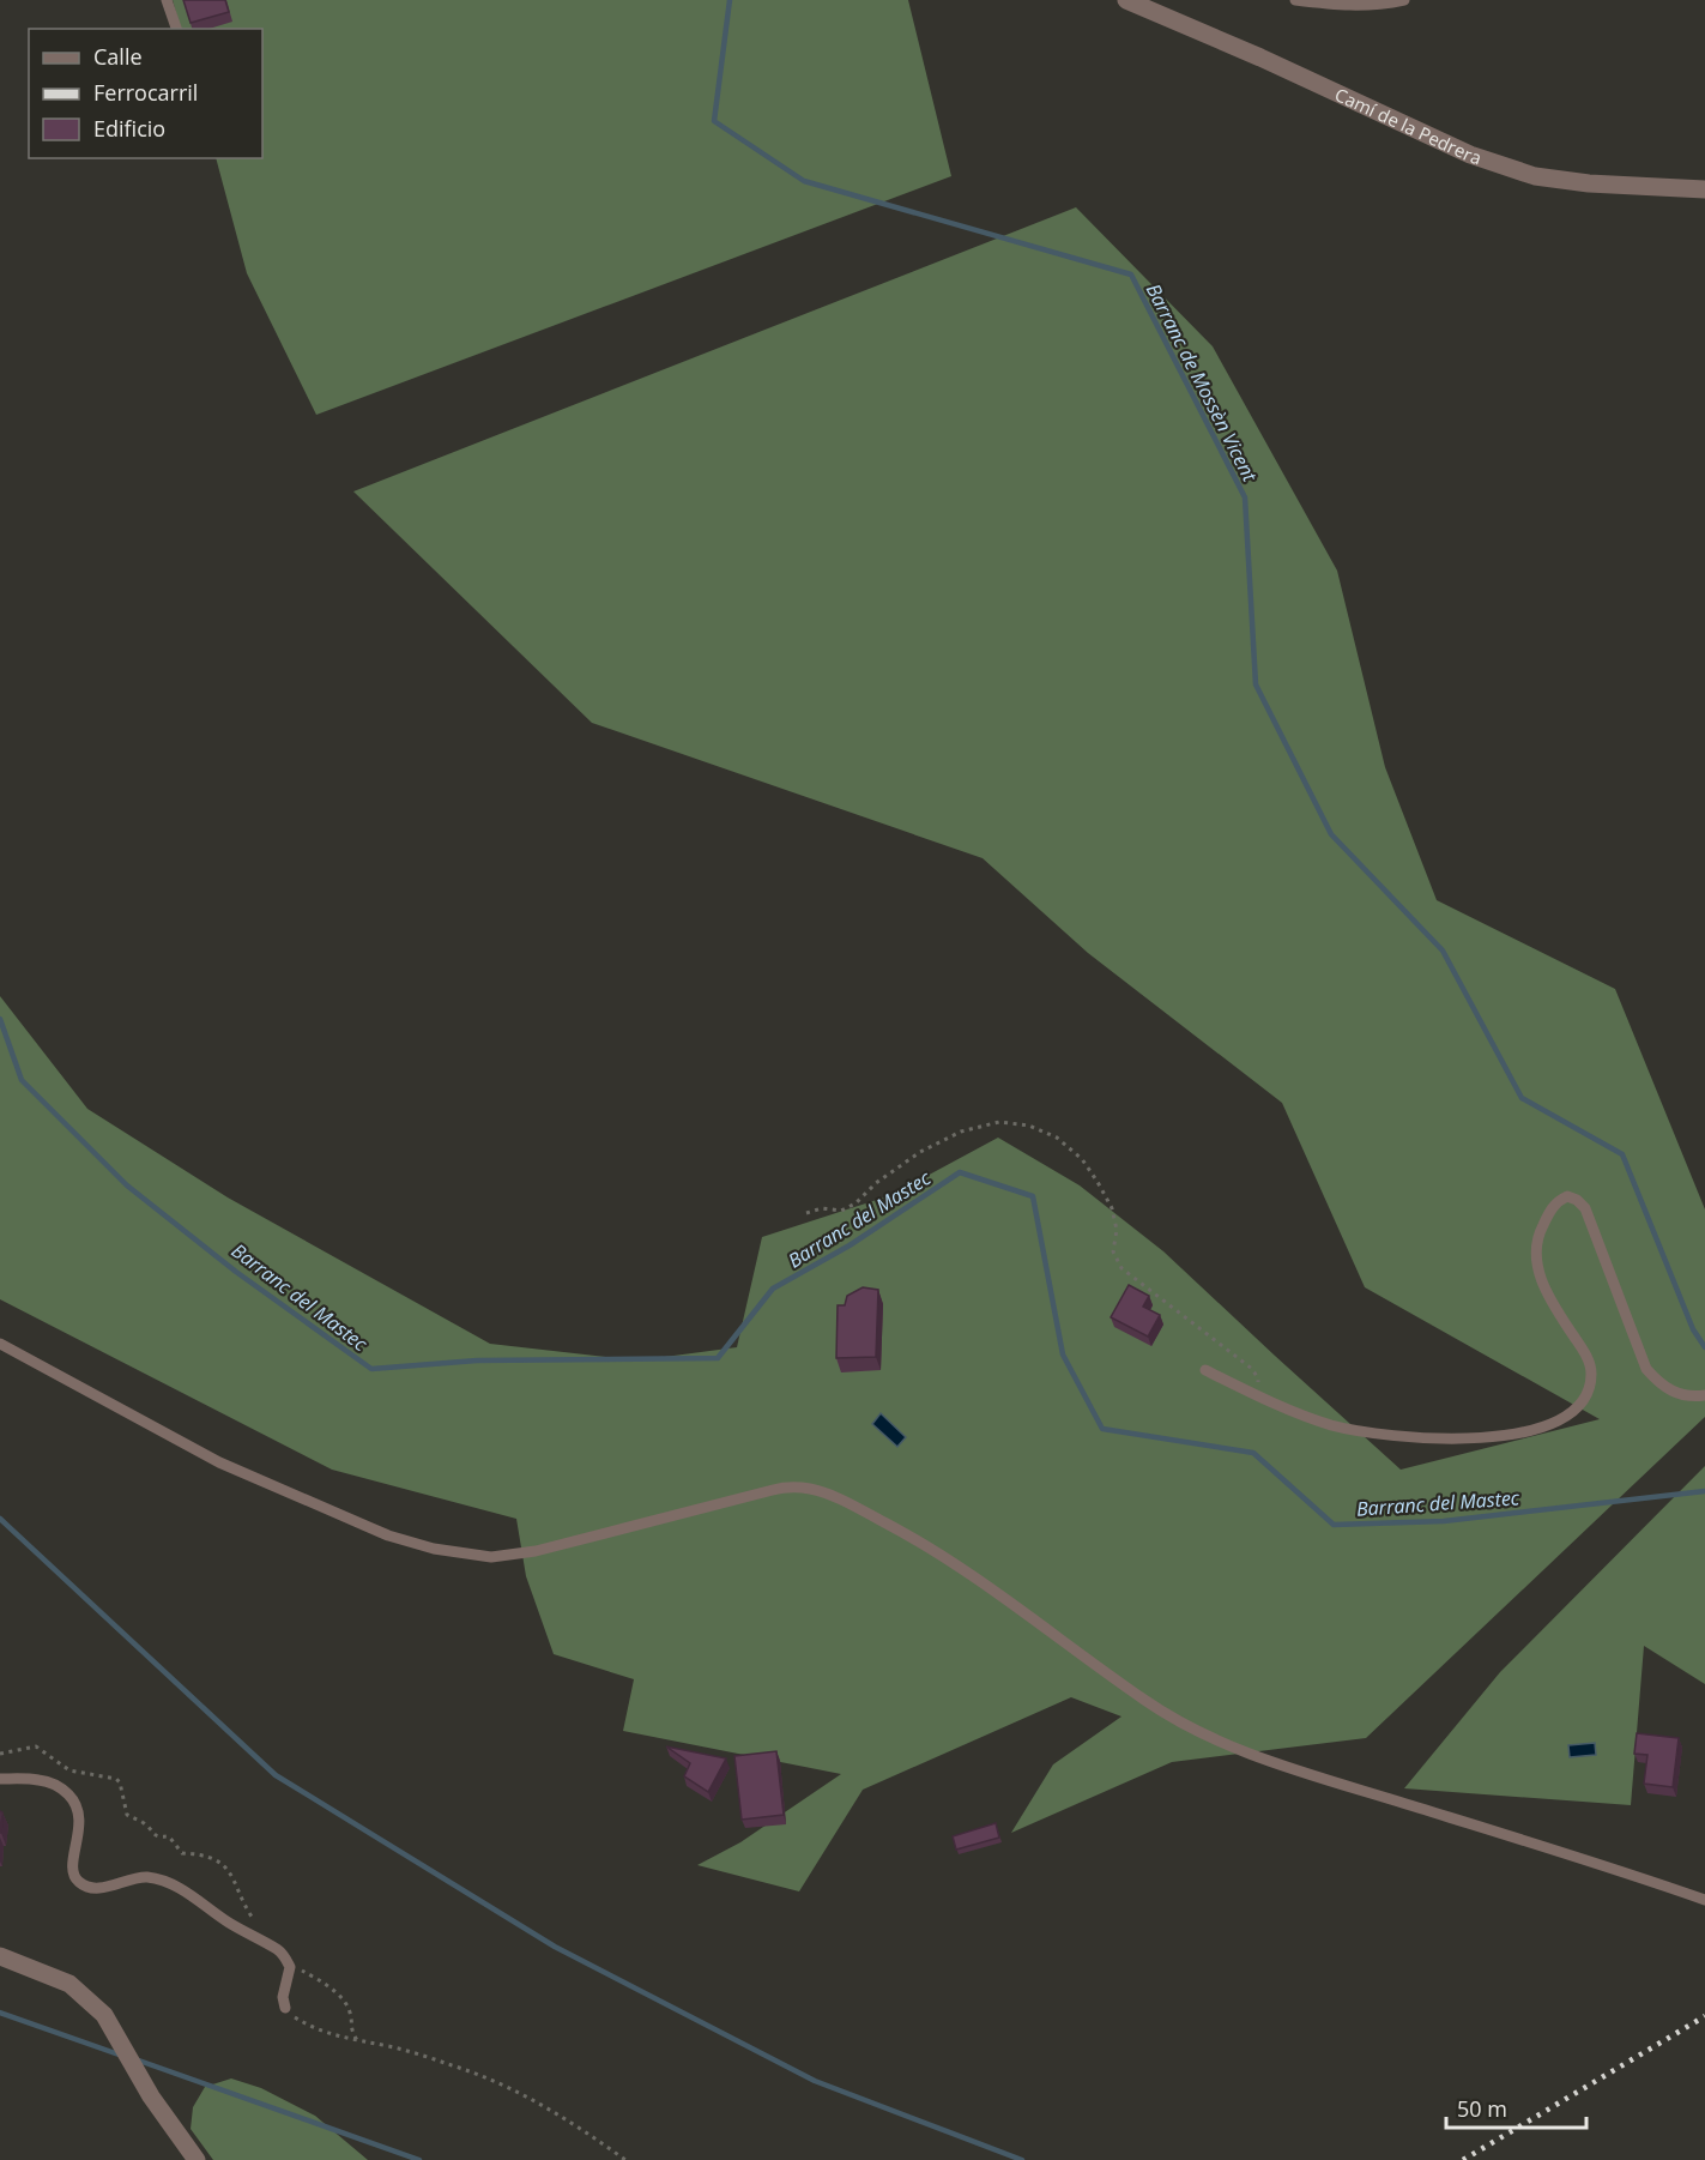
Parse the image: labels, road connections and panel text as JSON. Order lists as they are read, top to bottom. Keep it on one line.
{"streets":{"street":["Camí de la Pedrera"]},"water":["Barranc de Mossèn Vicent","Barranc del Mastec"],"legend":["Calle","Ferrocarril","Edificio"],"scale_bar":"50 m"}
